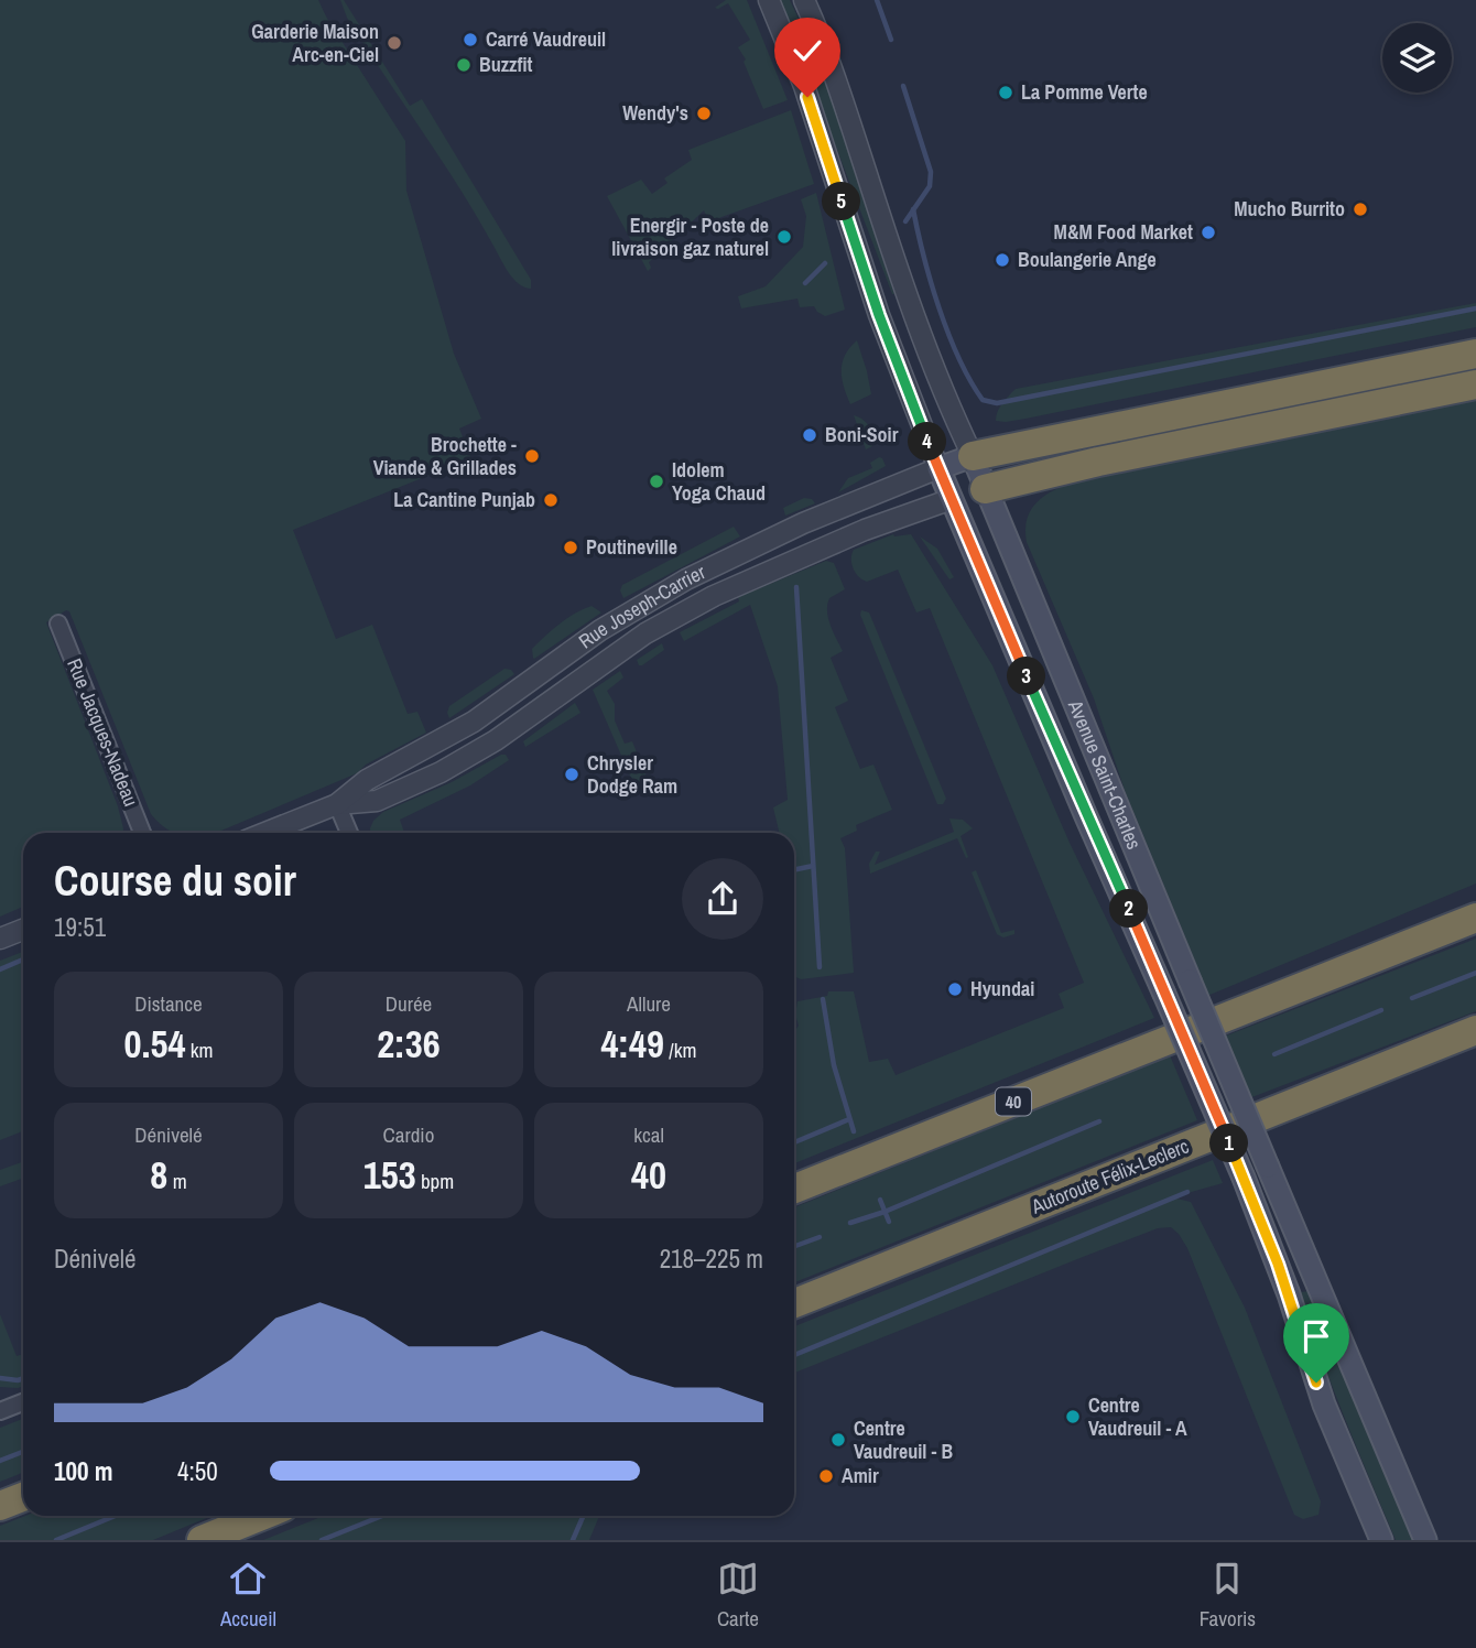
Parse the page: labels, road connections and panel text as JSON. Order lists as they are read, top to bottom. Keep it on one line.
{"streets":{"highway":["40","Autoroute Félix-Leclerc"],"main road":["Rue Joseph-Carrier","Avenue Saint-Charles"],"street":["Rue Jacques-Nadeau"]},"crossings":[["Rue Joseph-Carrier","Avenue Saint-Charles"]],"places":["Carré Vaudreuil","Garderie Maison Arc-en-Ciel","Buzzfit","La Pomme Verte","Wendy's","Mucho Burrito","M&M Food Market","Energir - Poste de livraison gaz naturel","Boulangerie Ange","Boni-Soir","Brochette - Viande & Grillades","Idolem Yoga Chaud","La Cantine Punjab","Poutineville","Chrysler Dodge Ram","Hyundai","Centre Vaudreuil - A","Centre Vaudreuil - B","Amir"],"page":{"pins":["5","4","3","2","1"],"heading":["Course du soir","19:51"],"stats":[["Distance","0.54 km"],["Durée","2:36"],["Allure","4:49 /km"],["Dénivelé","8 m"],["Cardio","153 bpm"],["kcal","40"]],"chart":["Dénivelé","218–225 m"],"list":[{"name":"100 m","note":"4:50"}],"tabs":["Accueil","Carte","Favoris"]}}
